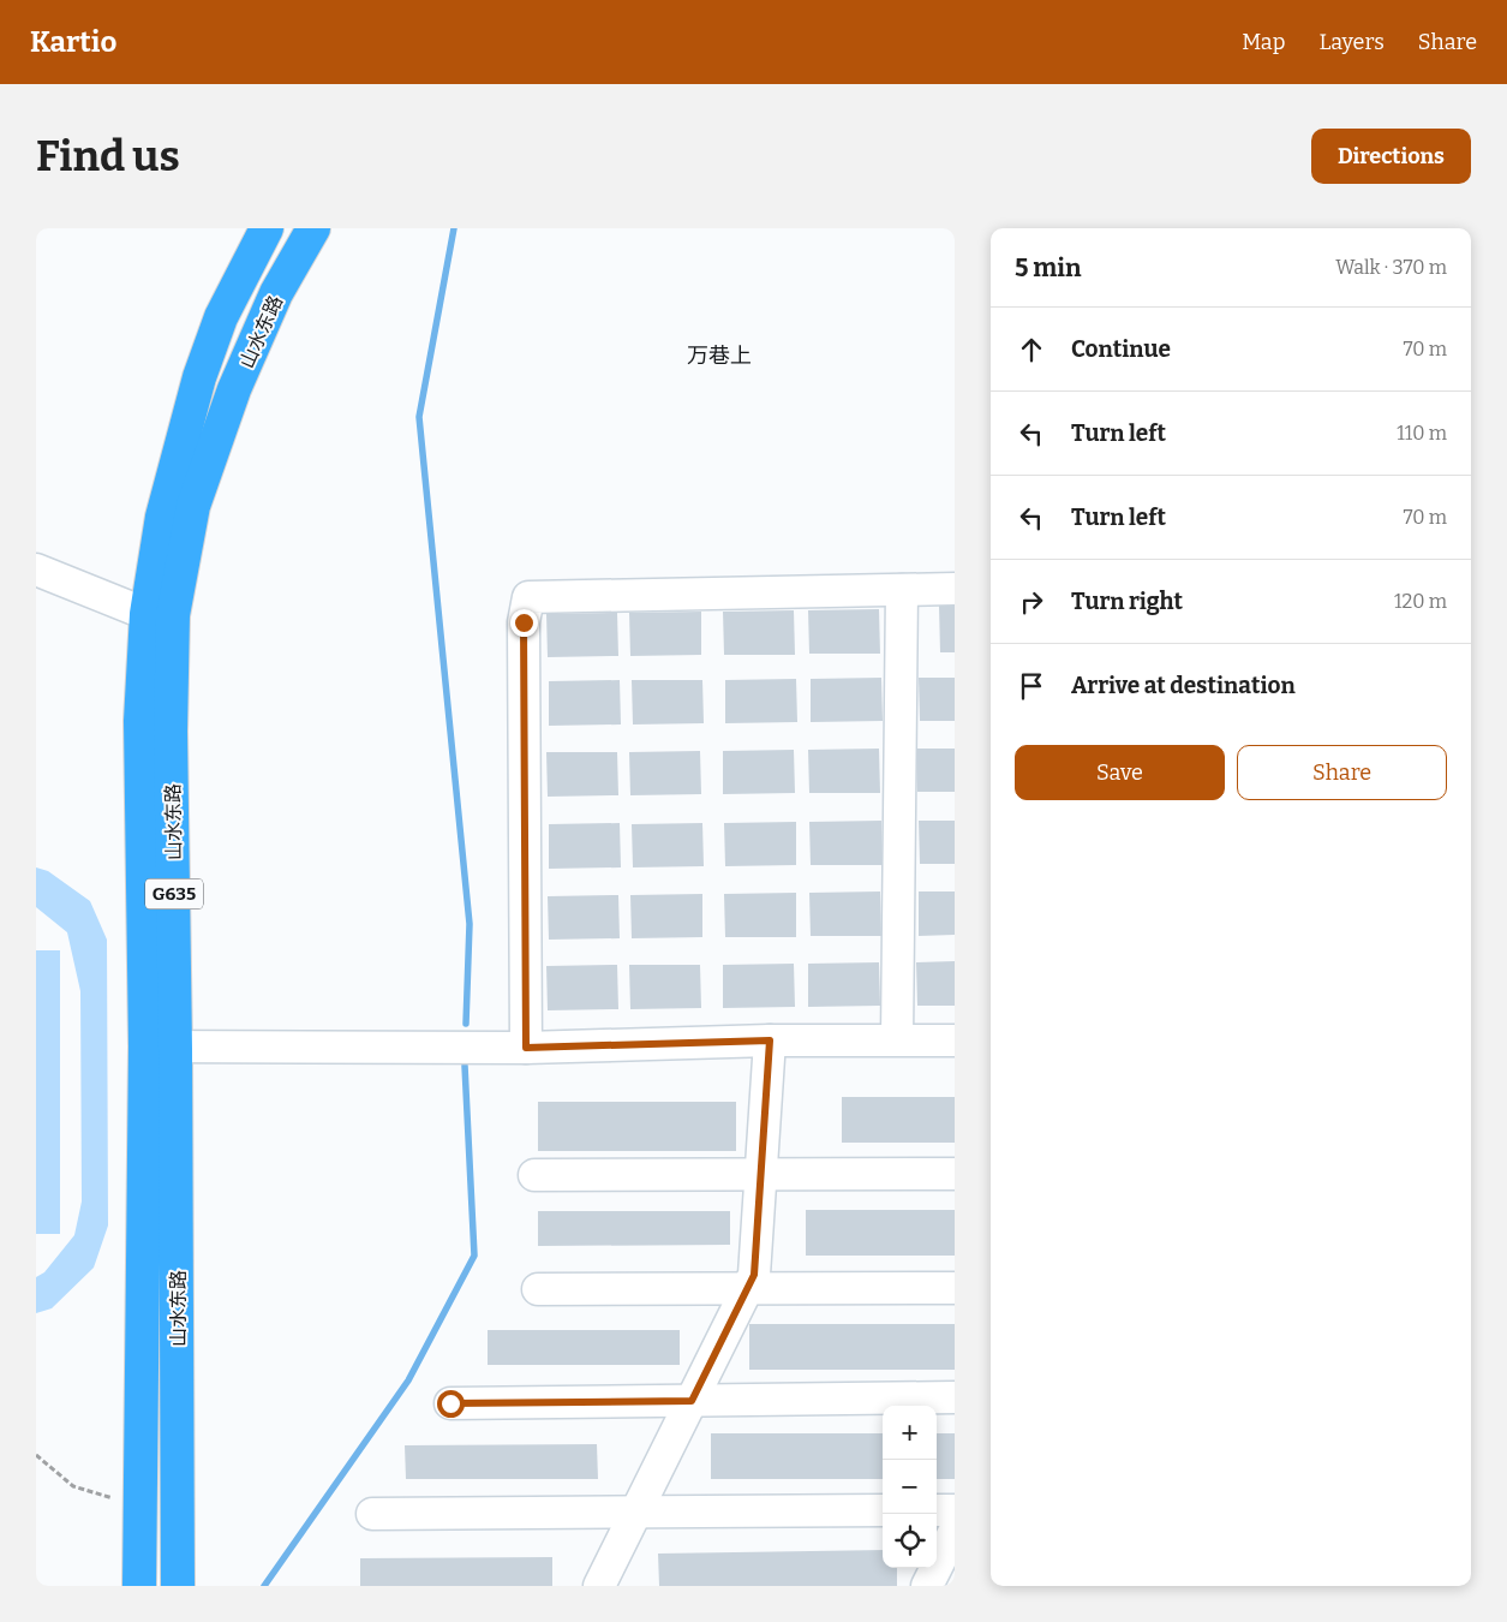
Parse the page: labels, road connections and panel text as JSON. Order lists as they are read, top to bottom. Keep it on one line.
{"streets":{"highway":["山水东路","G635"]},"districts":["万巷上"],"page":{"header":"Kartio","nav":["Map","Layers","Share"],"buttons":["Directions",["Save","Share"]],"title":"Find us","heading":["5 min","Walk · 370 m"],"list":[["Continue","70 m"],["Turn left","110 m"],["Turn left","70 m"],["Turn right","120 m"],"Arrive at destination"],"map_buttons":["+","−"]}}
